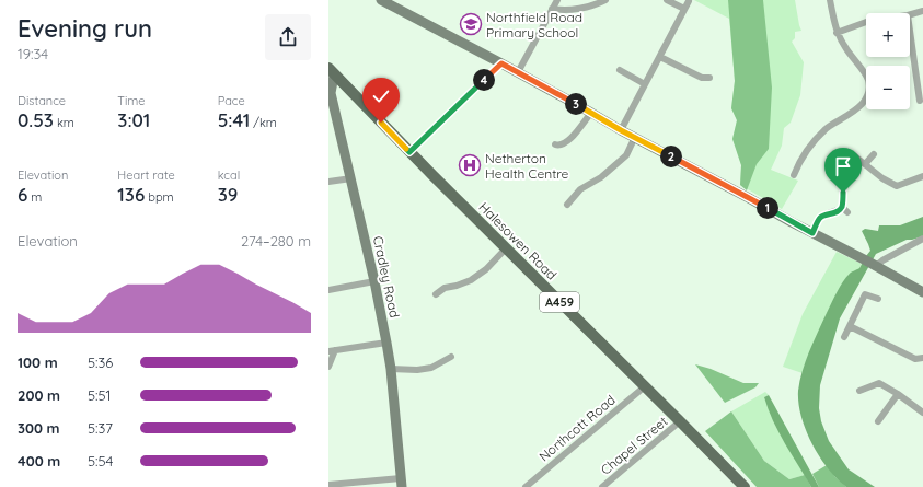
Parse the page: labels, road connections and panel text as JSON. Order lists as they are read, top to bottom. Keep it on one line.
{"streets":{"main road":["Halesowen Road","A459"],"street":["Cradley Road","Northcott Road","Chapel Street"]},"crossings":[["Halesowen Road","Cradley Road"],["Halesowen Road","Northcott Road"],["Halesowen Road","Chapel Street"]],"places":{"school or university":["Northfield Road Primary School"],"hospital":["Netherton Health Centre"]},"page":{"heading":["Evening run","19:34"],"map_buttons":["+","−"],"pins":["4","3","2","1"],"stats":[["Distance","0.53 km"],["Time","3:01"],["Pace","5:41 /km"],["Elevation","6 m"],["Heart rate","136 bpm"],["kcal","39"]],"chart":["Elevation","274–280 m"],"list":[{"name":"100 m","note":"5:36"},{"name":"200 m","note":"5:51"},{"name":"300 m","note":"5:37"},{"name":"400 m","note":"5:54"}]}}
